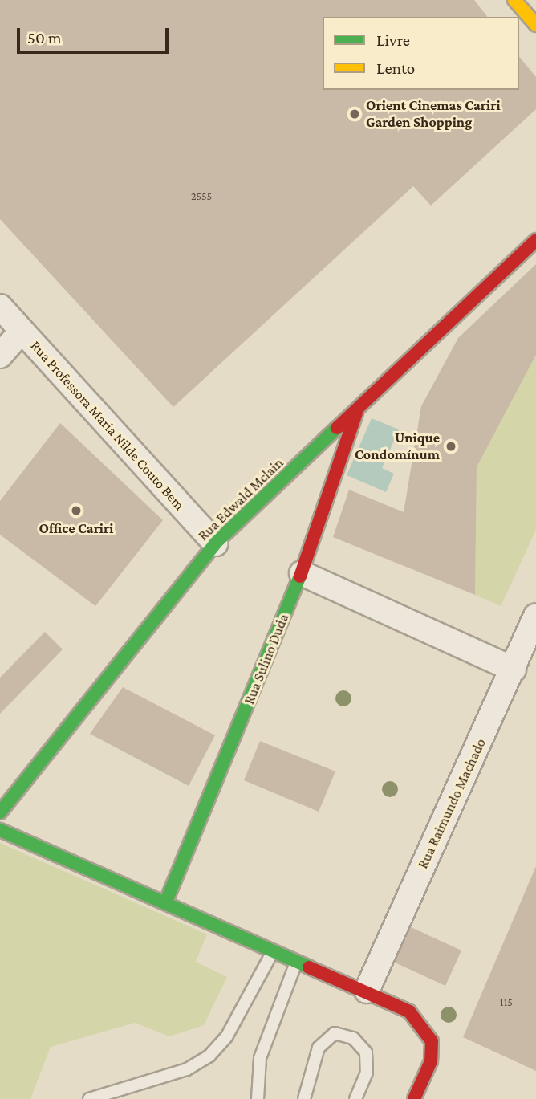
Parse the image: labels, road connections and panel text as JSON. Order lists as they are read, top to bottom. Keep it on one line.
{"streets":{"street":["Rua Professora Maria Nilde Couto Bem","Rua Edwald Mclain","Rua Sulino Duda","Rua Raimundo Machado"]},"crossings":[["Rua Professora Maria Nilde Couto Bem","Rua Edwald Mclain"],["Rua Edwald Mclain","Rua Sulino Duda"]],"places":["Orient Cinemas Cariri Garden Shopping","Unique Condomínum","Office Cariri"],"house_numbers":["2555","115"],"legend":["Livre","Lento"],"scale_bar":"50 m"}
